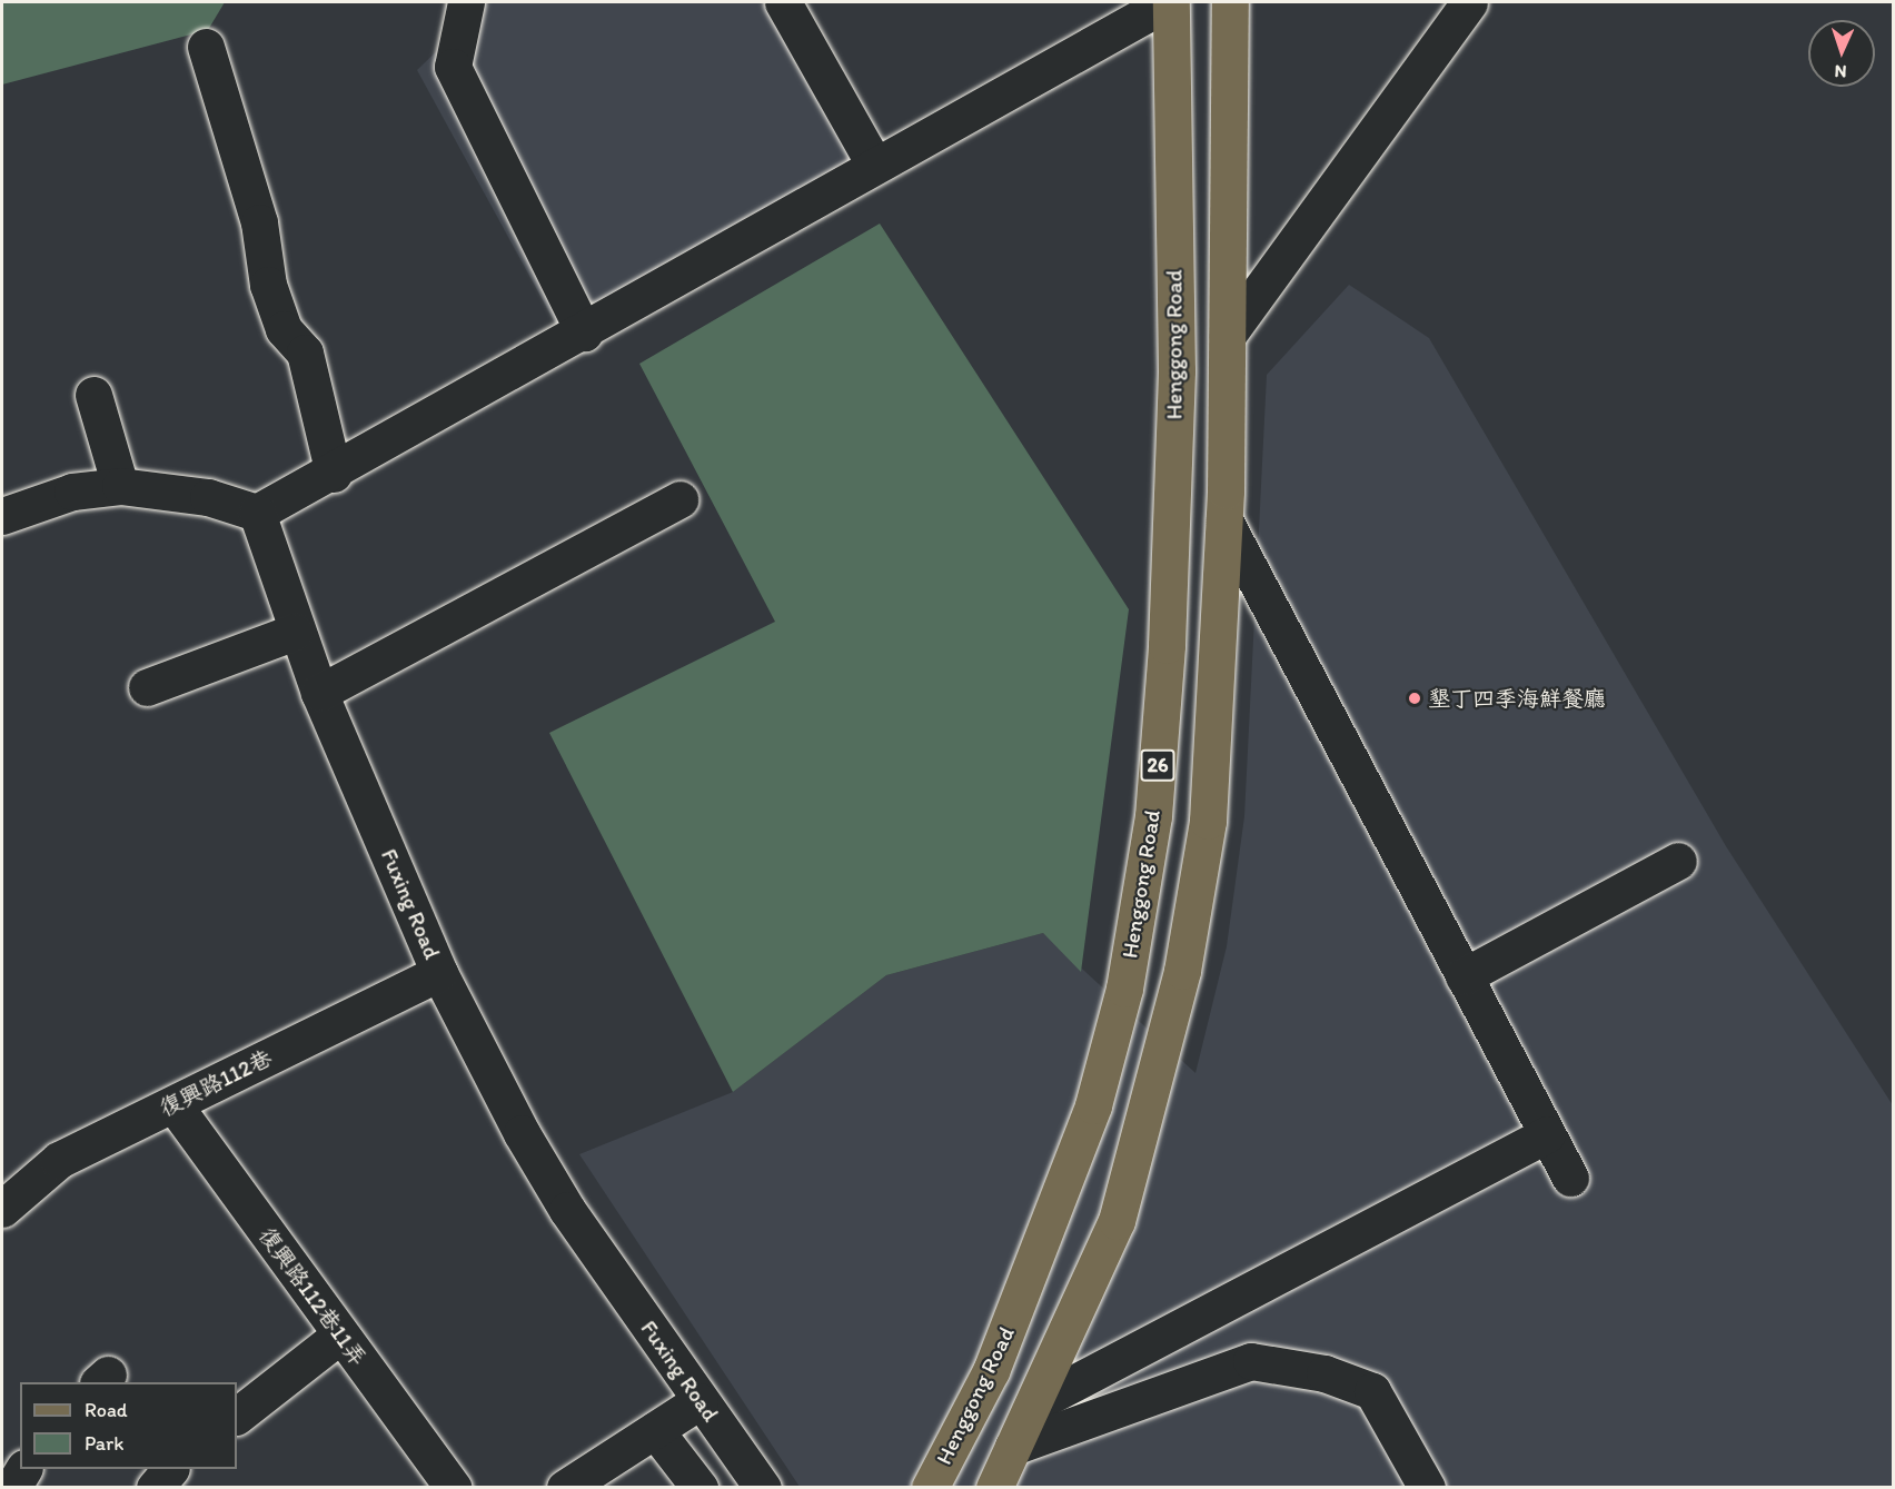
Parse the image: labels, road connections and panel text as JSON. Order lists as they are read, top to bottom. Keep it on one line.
{"streets":{"main road":["Henggong Road","26"],"street":["Fuxing Road","復興路112巷","復興路112巷11弄"]},"crossings":[["Fuxing Road","復興路112巷"],["復興路112巷","復興路112巷11弄"]],"places":["墾丁四季海鮮餐廳"],"legend":["Road","Park"],"north":"bottom"}
